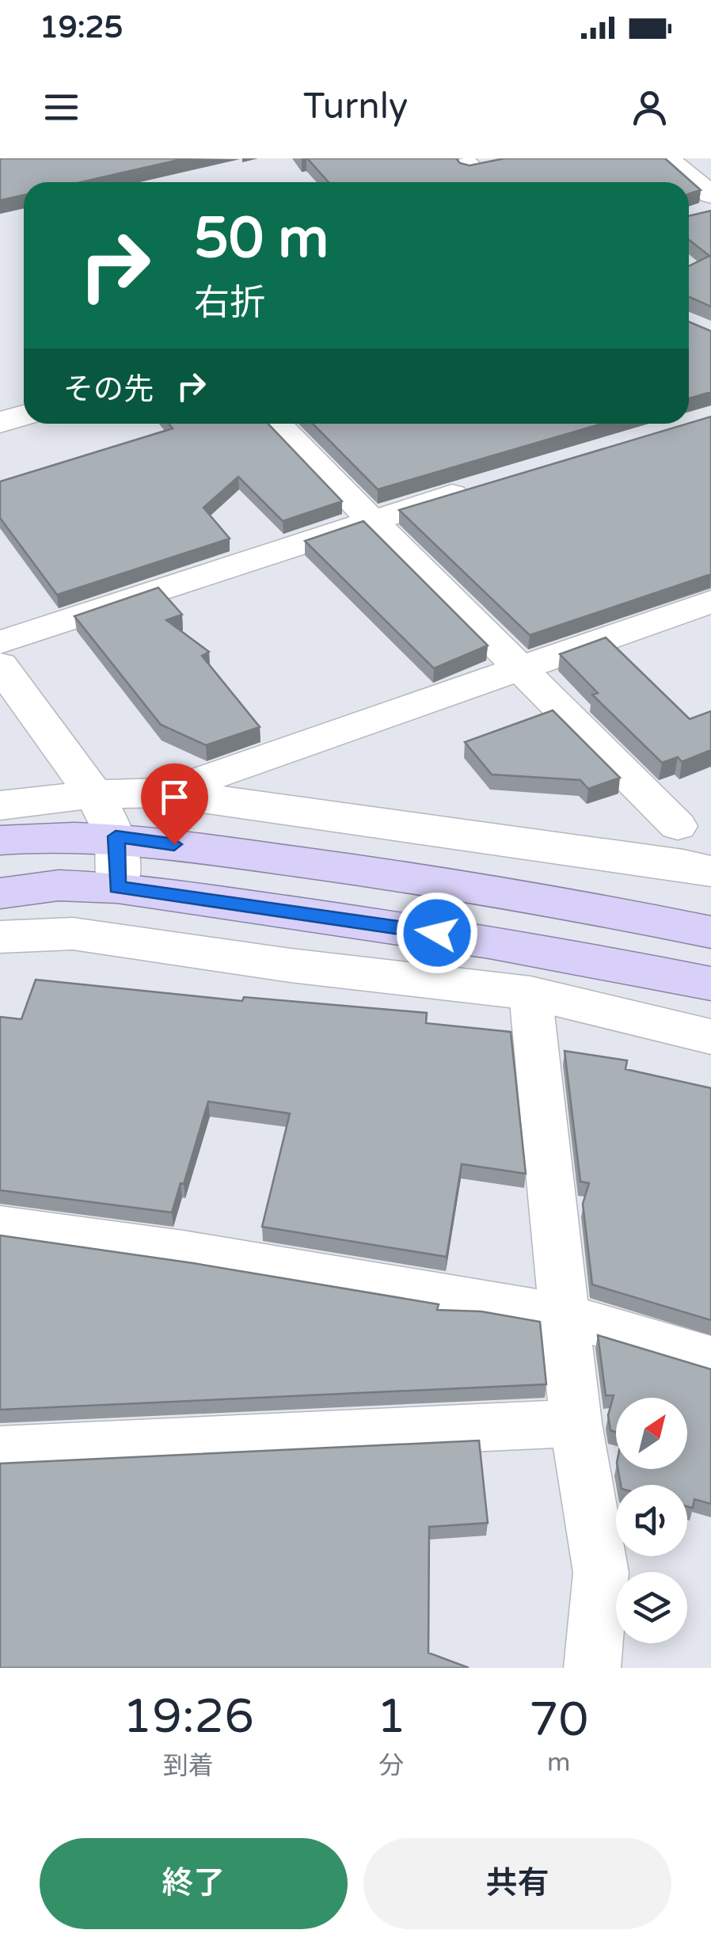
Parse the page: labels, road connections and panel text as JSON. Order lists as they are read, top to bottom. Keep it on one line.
{"north":"top right","page":{"status":"19:25","header":"Turnly","turn":["50 m","右折"],"then":"その先","eta":["19:26","到着","1","分","70","m"],"buttons":["終了","共有"]}}
